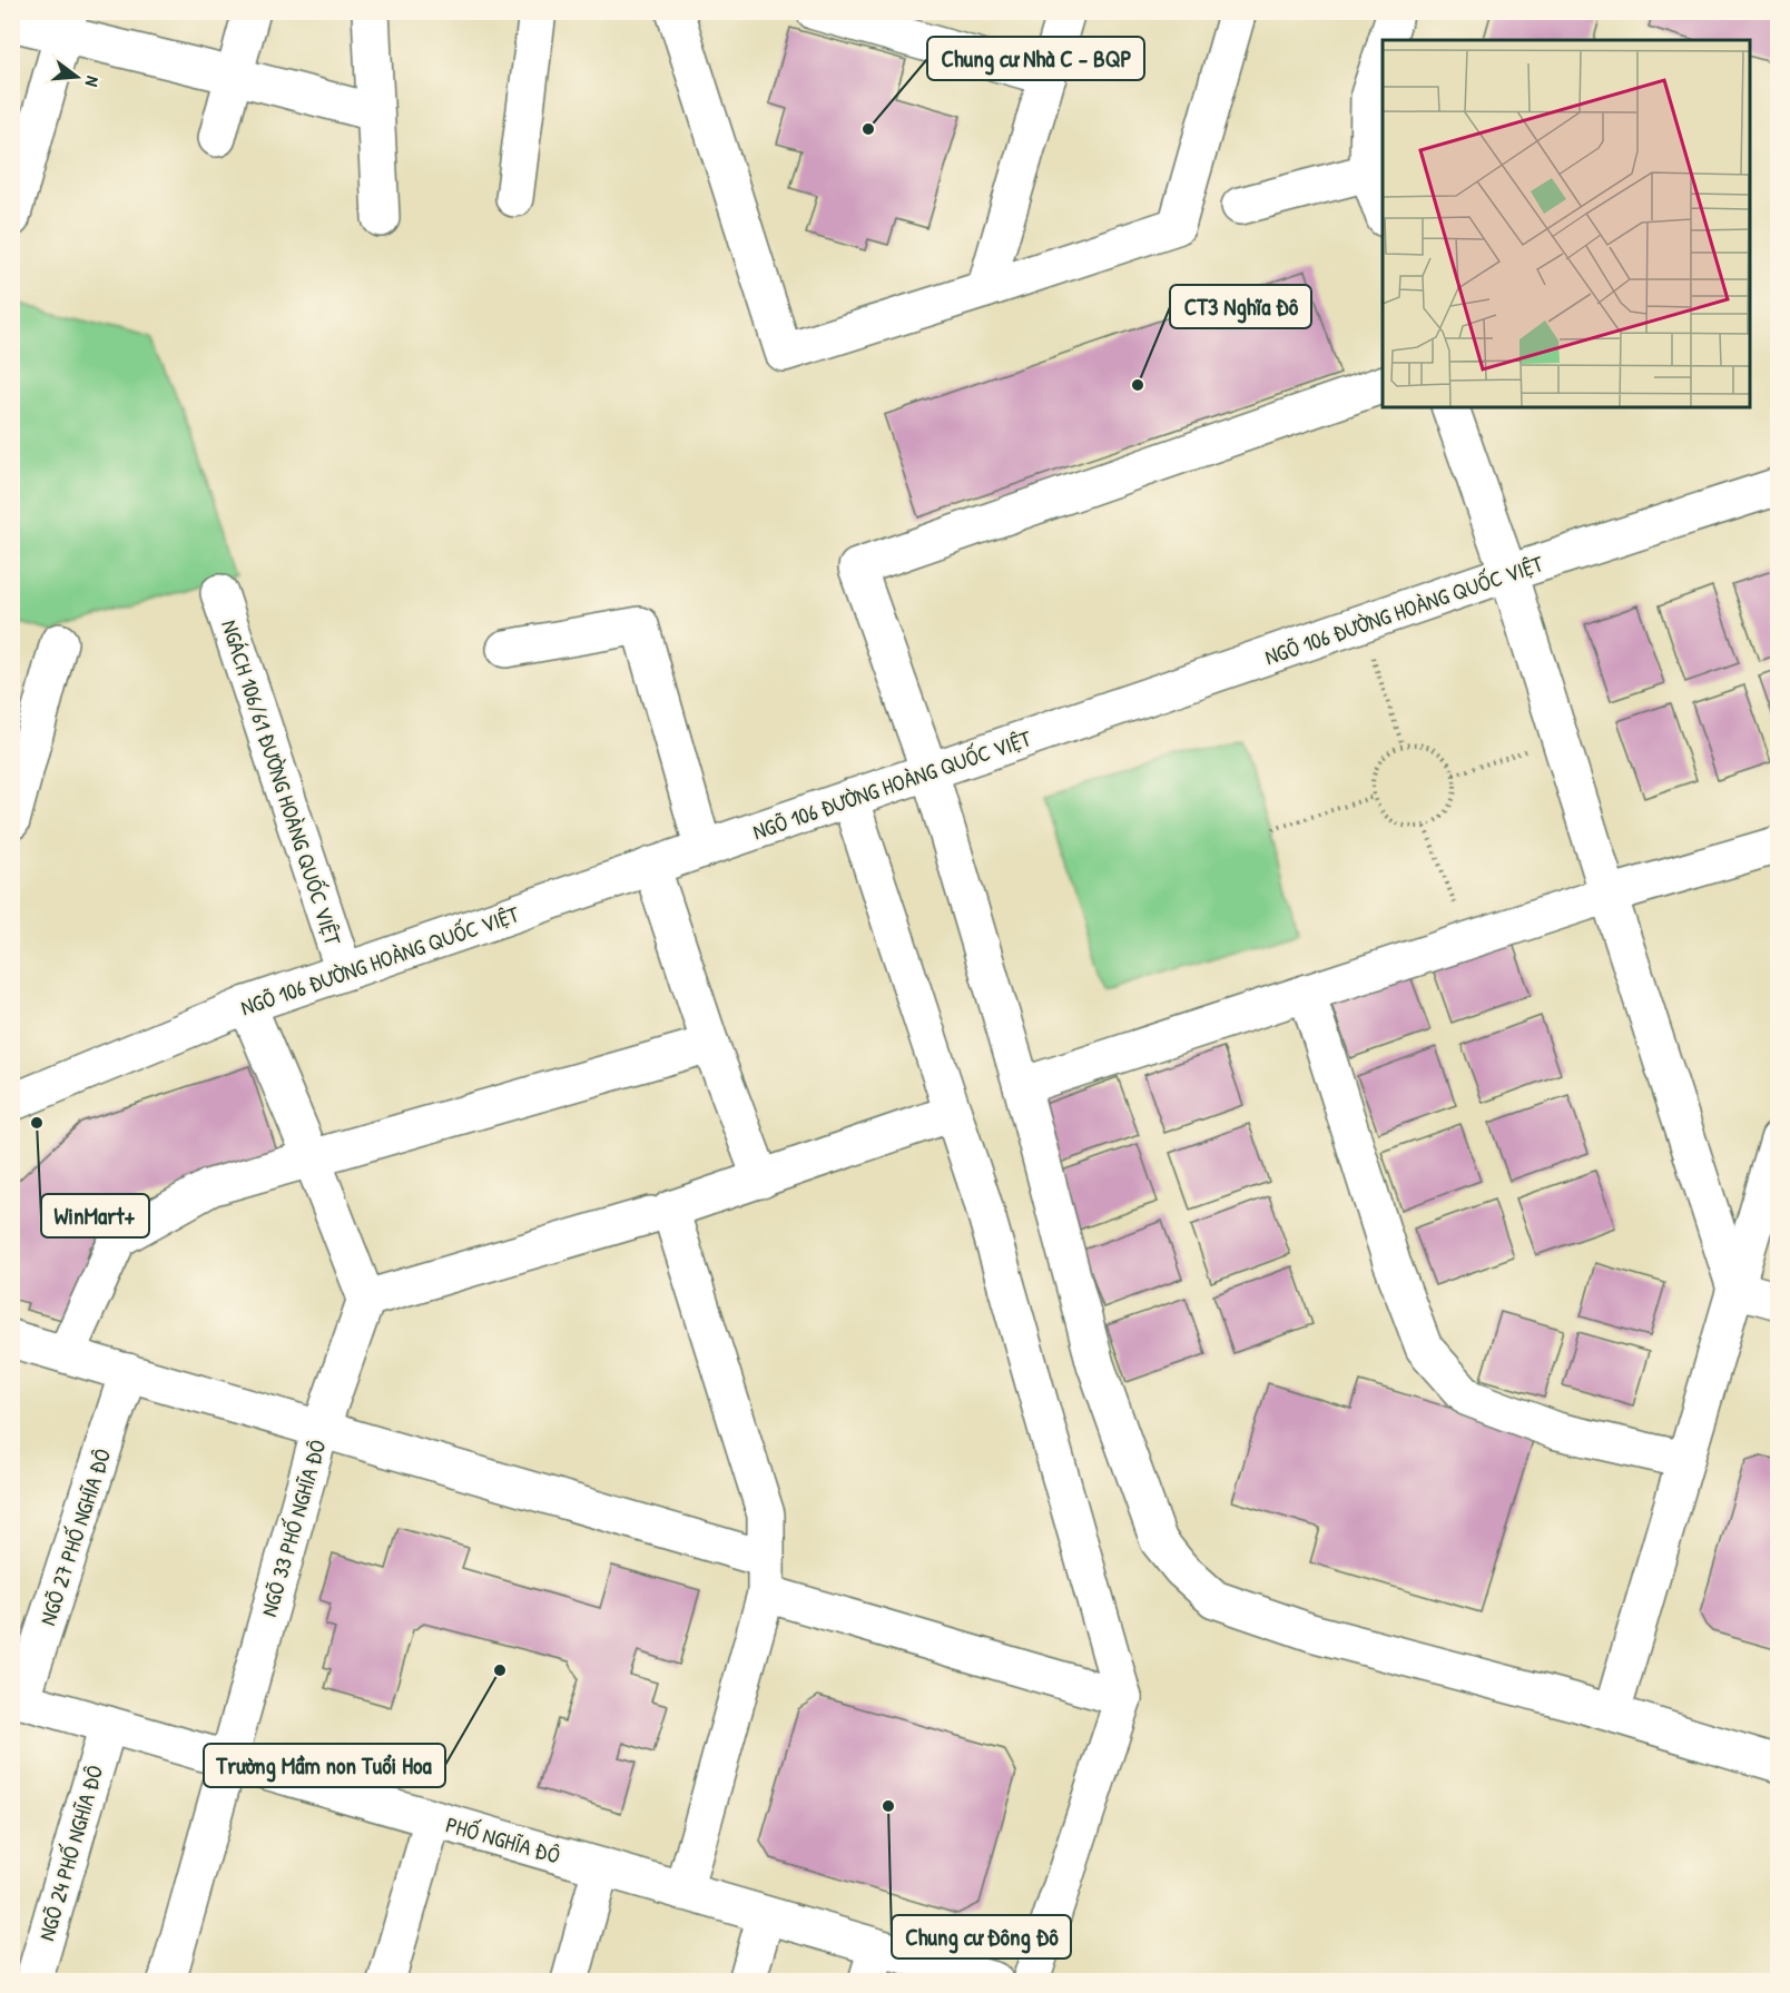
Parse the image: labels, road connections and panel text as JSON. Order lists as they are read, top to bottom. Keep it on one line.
{"streets":{"street":["NGÕ 106 ĐƯỜNG HOÀNG QUỐC VIỆT","NGÁCH 106/61 ĐƯỜNG HOÀNG QUỐC VIỆT","NGÕ 33 PHỐ NGHĨA ĐÔ","NGÕ 27 PHỐ NGHĨA ĐÔ","PHỐ NGHĨA ĐÔ","NGÕ 24 PHỐ NGHĨA ĐÔ"]},"crossings":[["NGÕ 106 ĐƯỜNG HOÀNG QUỐC VIỆT","NGÁCH 106/61 ĐƯỜNG HOÀNG QUỐC VIỆT"],["NGÕ 33 PHỐ NGHĨA ĐÔ","PHỐ NGHĨA ĐÔ"],["NGÕ 27 PHỐ NGHĨA ĐÔ","PHỐ NGHĨA ĐÔ"],["PHỐ NGHĨA ĐÔ","NGÕ 24 PHỐ NGHĨA ĐÔ"]],"places":["Chung cư Nhà C - BQP","CT3 Nghĩa Đô","WinMart+","Trường Mầm non Tuổi Hoa","Chung cư Đông Đô"],"north":"right"}
